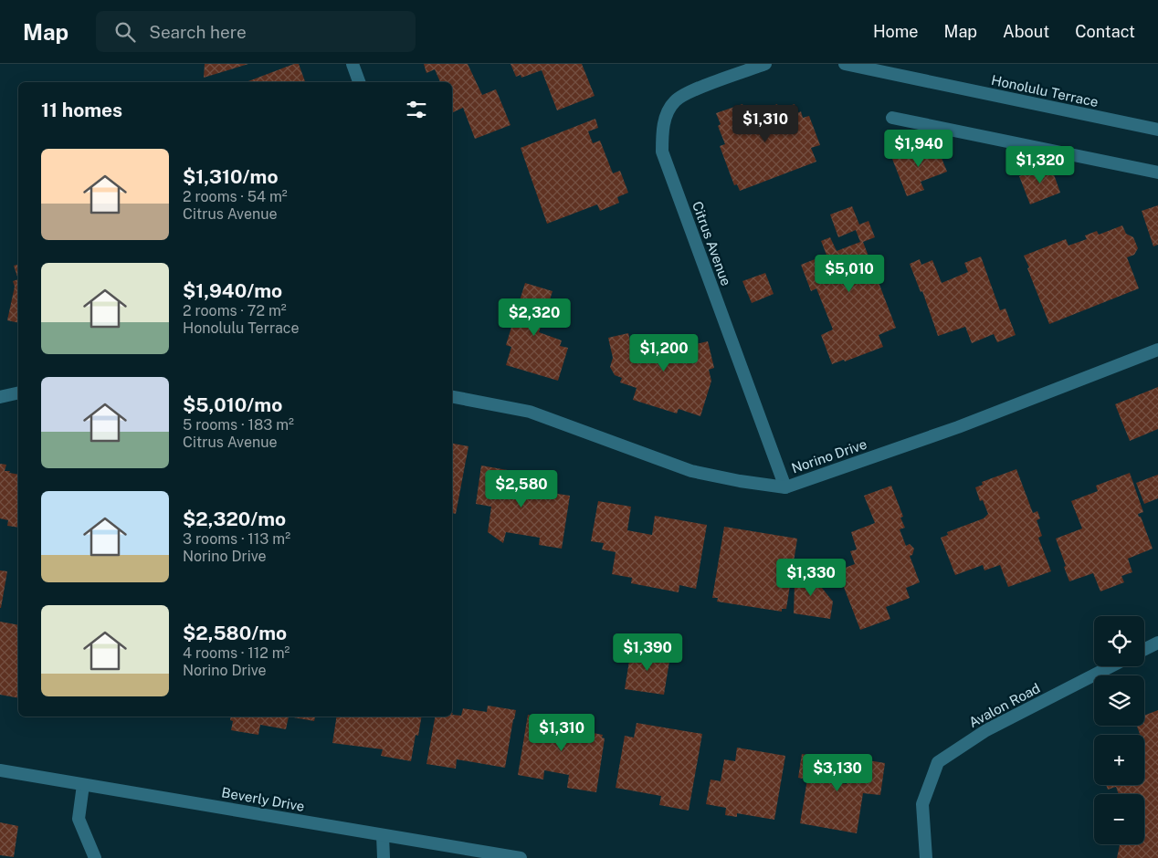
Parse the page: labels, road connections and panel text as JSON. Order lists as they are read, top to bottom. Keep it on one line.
{"streets":{"street":["Honolulu Terrace","Citrus Avenue","Norino Drive","Avalon Road","Beverly Drive"]},"crossings":[["Citrus Avenue","Norino Drive"]],"page":{"header":"Map","search":"Search here","nav":["Home","Map","About","Contact"],"heading":"11 homes","price":["$1,310","$1,940","$1,320","$5,010","$2,320","$1,200","$2,580","$1,330","$1,390","$1,310","$3,130"],"list":[{"name":"$1,310/mo","note":"2 rooms · 54 m² · Citrus Avenue"},{"name":"$1,940/mo","note":"2 rooms · 72 m² · Honolulu Terrace"},{"name":"$5,010/mo","note":"5 rooms · 183 m² · Citrus Avenue"},{"name":"$2,320/mo","note":"3 rooms · 113 m² · Norino Drive"},{"name":"$2,580/mo","note":"4 rooms · 112 m² · Norino Drive"}],"map_buttons":["+","−"]}}
